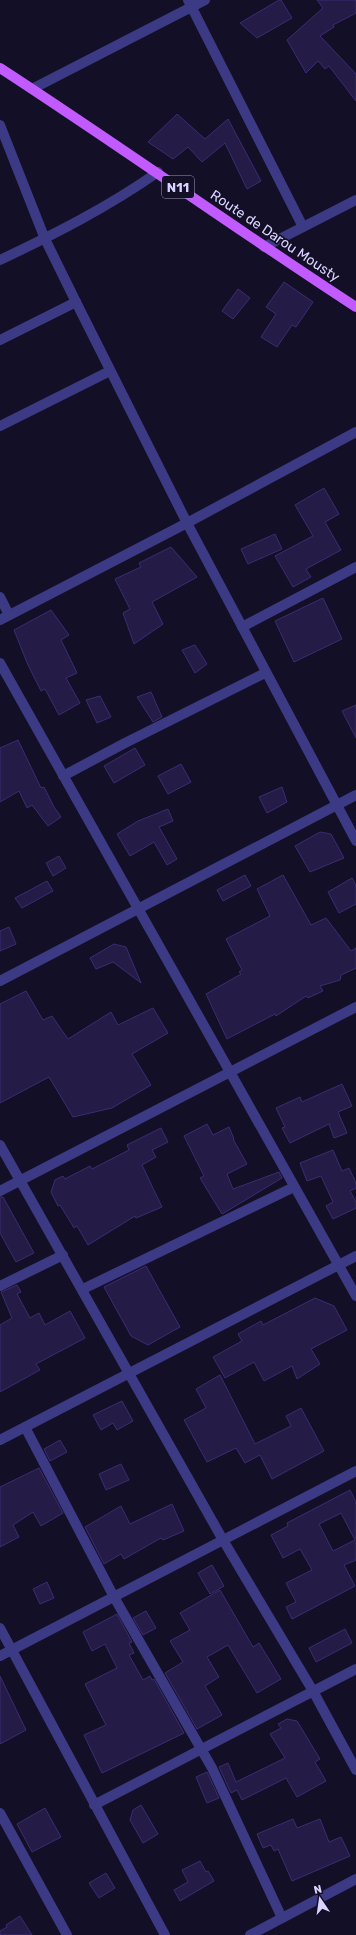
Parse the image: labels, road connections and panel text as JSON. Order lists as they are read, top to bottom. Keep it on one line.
{"streets":{"main road":["N11","Route de Darou Mousty"]},"north":"top"}
